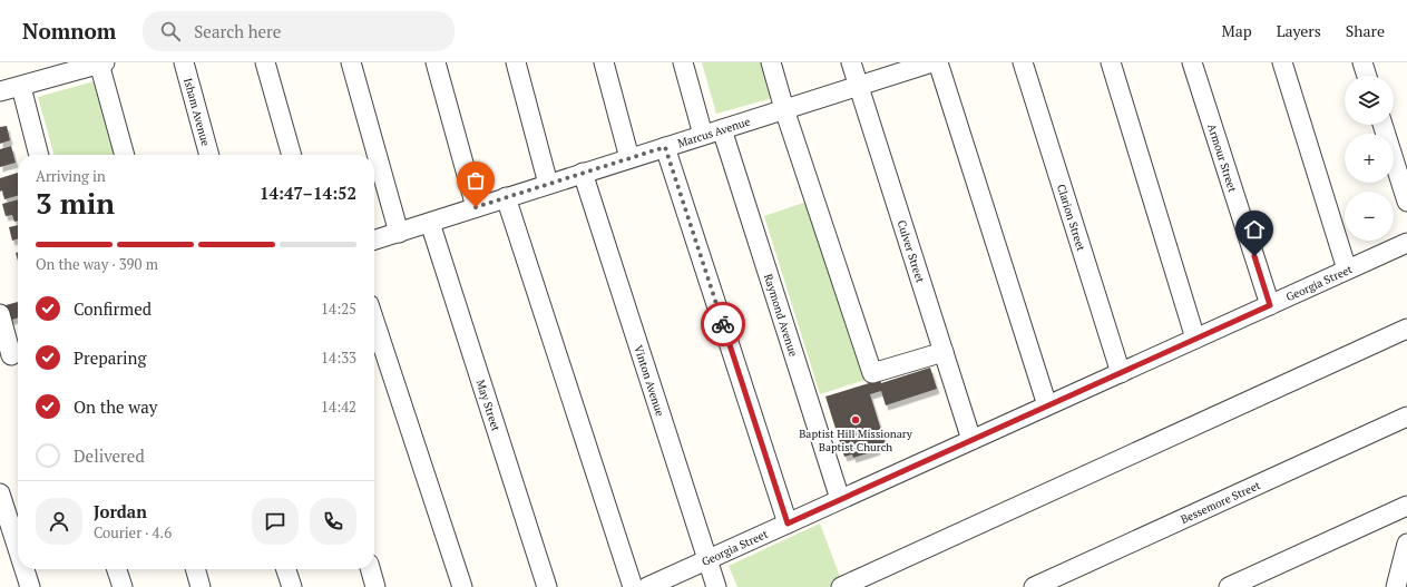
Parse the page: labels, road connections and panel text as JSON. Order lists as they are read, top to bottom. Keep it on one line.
{"streets":{"street":["Isham Avenue","Marcus Avenue","Armour Street","Clarion Street","Culver Street","Georgia Street","Raymond Avenue","Vinton Avenue","May Street","Bessemore Street"]},"crossings":[["Marcus Avenue","Culver Street"],["Marcus Avenue","Raymond Avenue"],["Marcus Avenue","Vinton Avenue"],["Marcus Avenue","May Street"],["Armour Street","Georgia Street"],["Clarion Street","Georgia Street"],["Culver Street","Georgia Street"],["Georgia Street","Raymond Avenue"],["Georgia Street","Vinton Avenue"]],"places":["Baptist Hill Missionary Baptist Church"],"page":{"header":"Nomnom","search":"Search here","nav":["Map","Layers","Share"],"map_buttons":["+","−"],"heading":["3 min","Arriving in","14:47–14:52"],"panel":["Jordan","Courier · 4.6"],"bar":"On the way · 390 m","list":[["Confirmed","14:25"],["Preparing","14:33"],["On the way","14:42"],"Delivered"]}}
